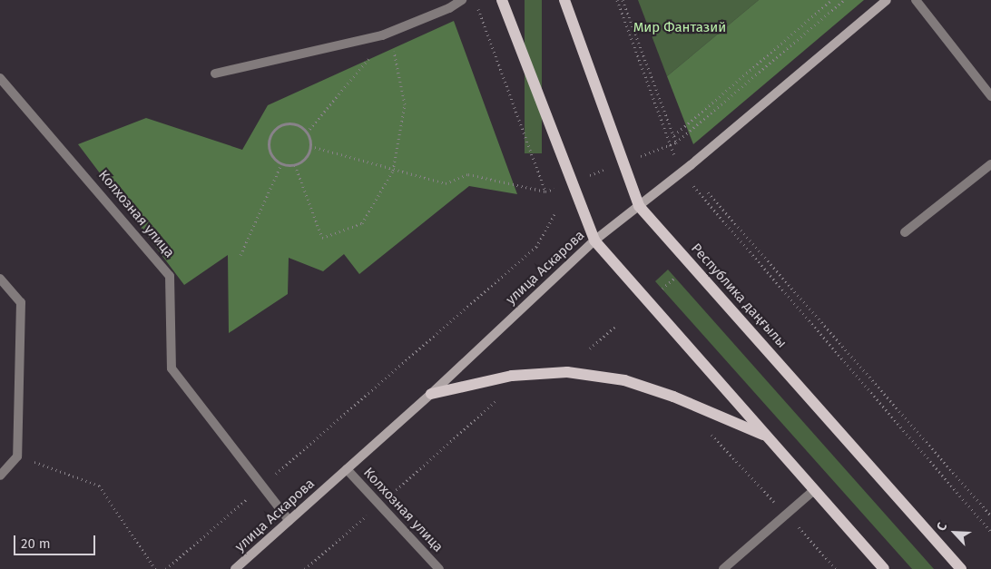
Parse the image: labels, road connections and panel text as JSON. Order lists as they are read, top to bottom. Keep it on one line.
{"streets":{"main road":["улица Аскарова","Республика даңғылы"],"street":["Колхозная улица"]},"crossings":[["Колхозная улица","улица Аскарова"],["улица Аскарова","Республика даңғылы"]],"parks":["Мир Фантазий"],"scale_bar":"20 m","north":"top left"}
